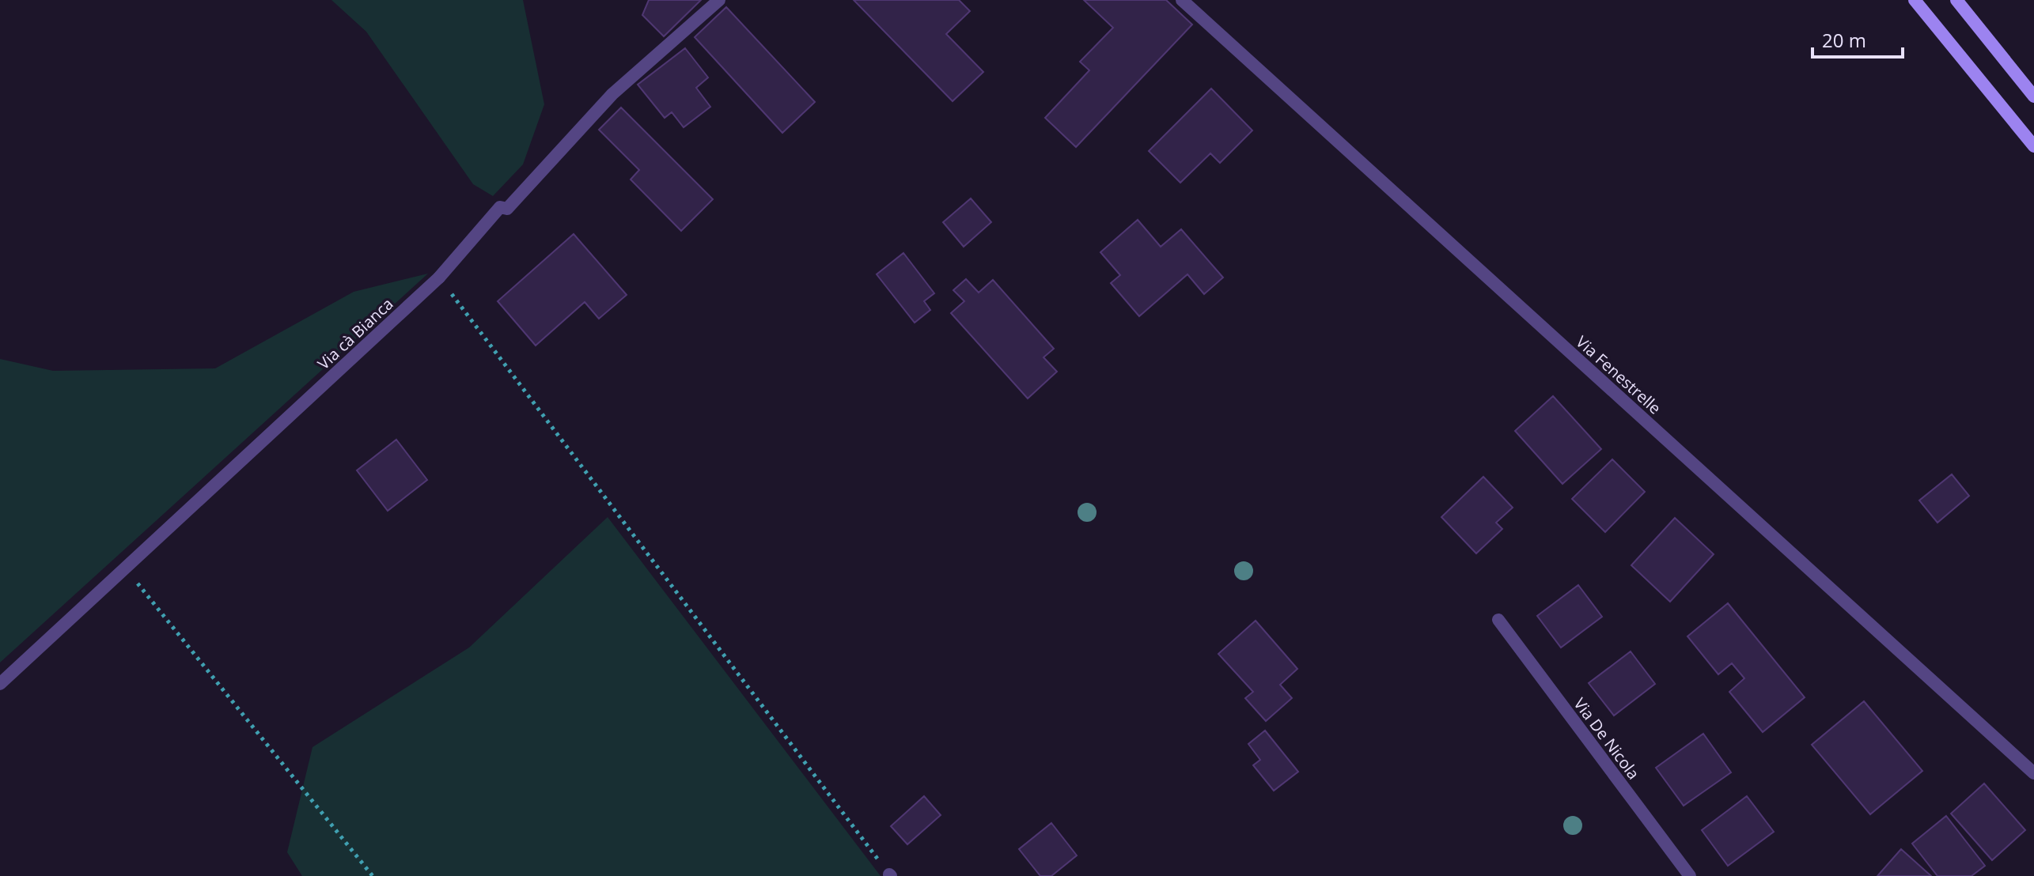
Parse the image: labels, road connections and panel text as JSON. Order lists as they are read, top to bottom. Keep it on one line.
{"streets":{"street":["Via cà Bianca","Via Fenestrelle","Via De Nicola"]},"scale_bar":"20 m"}
